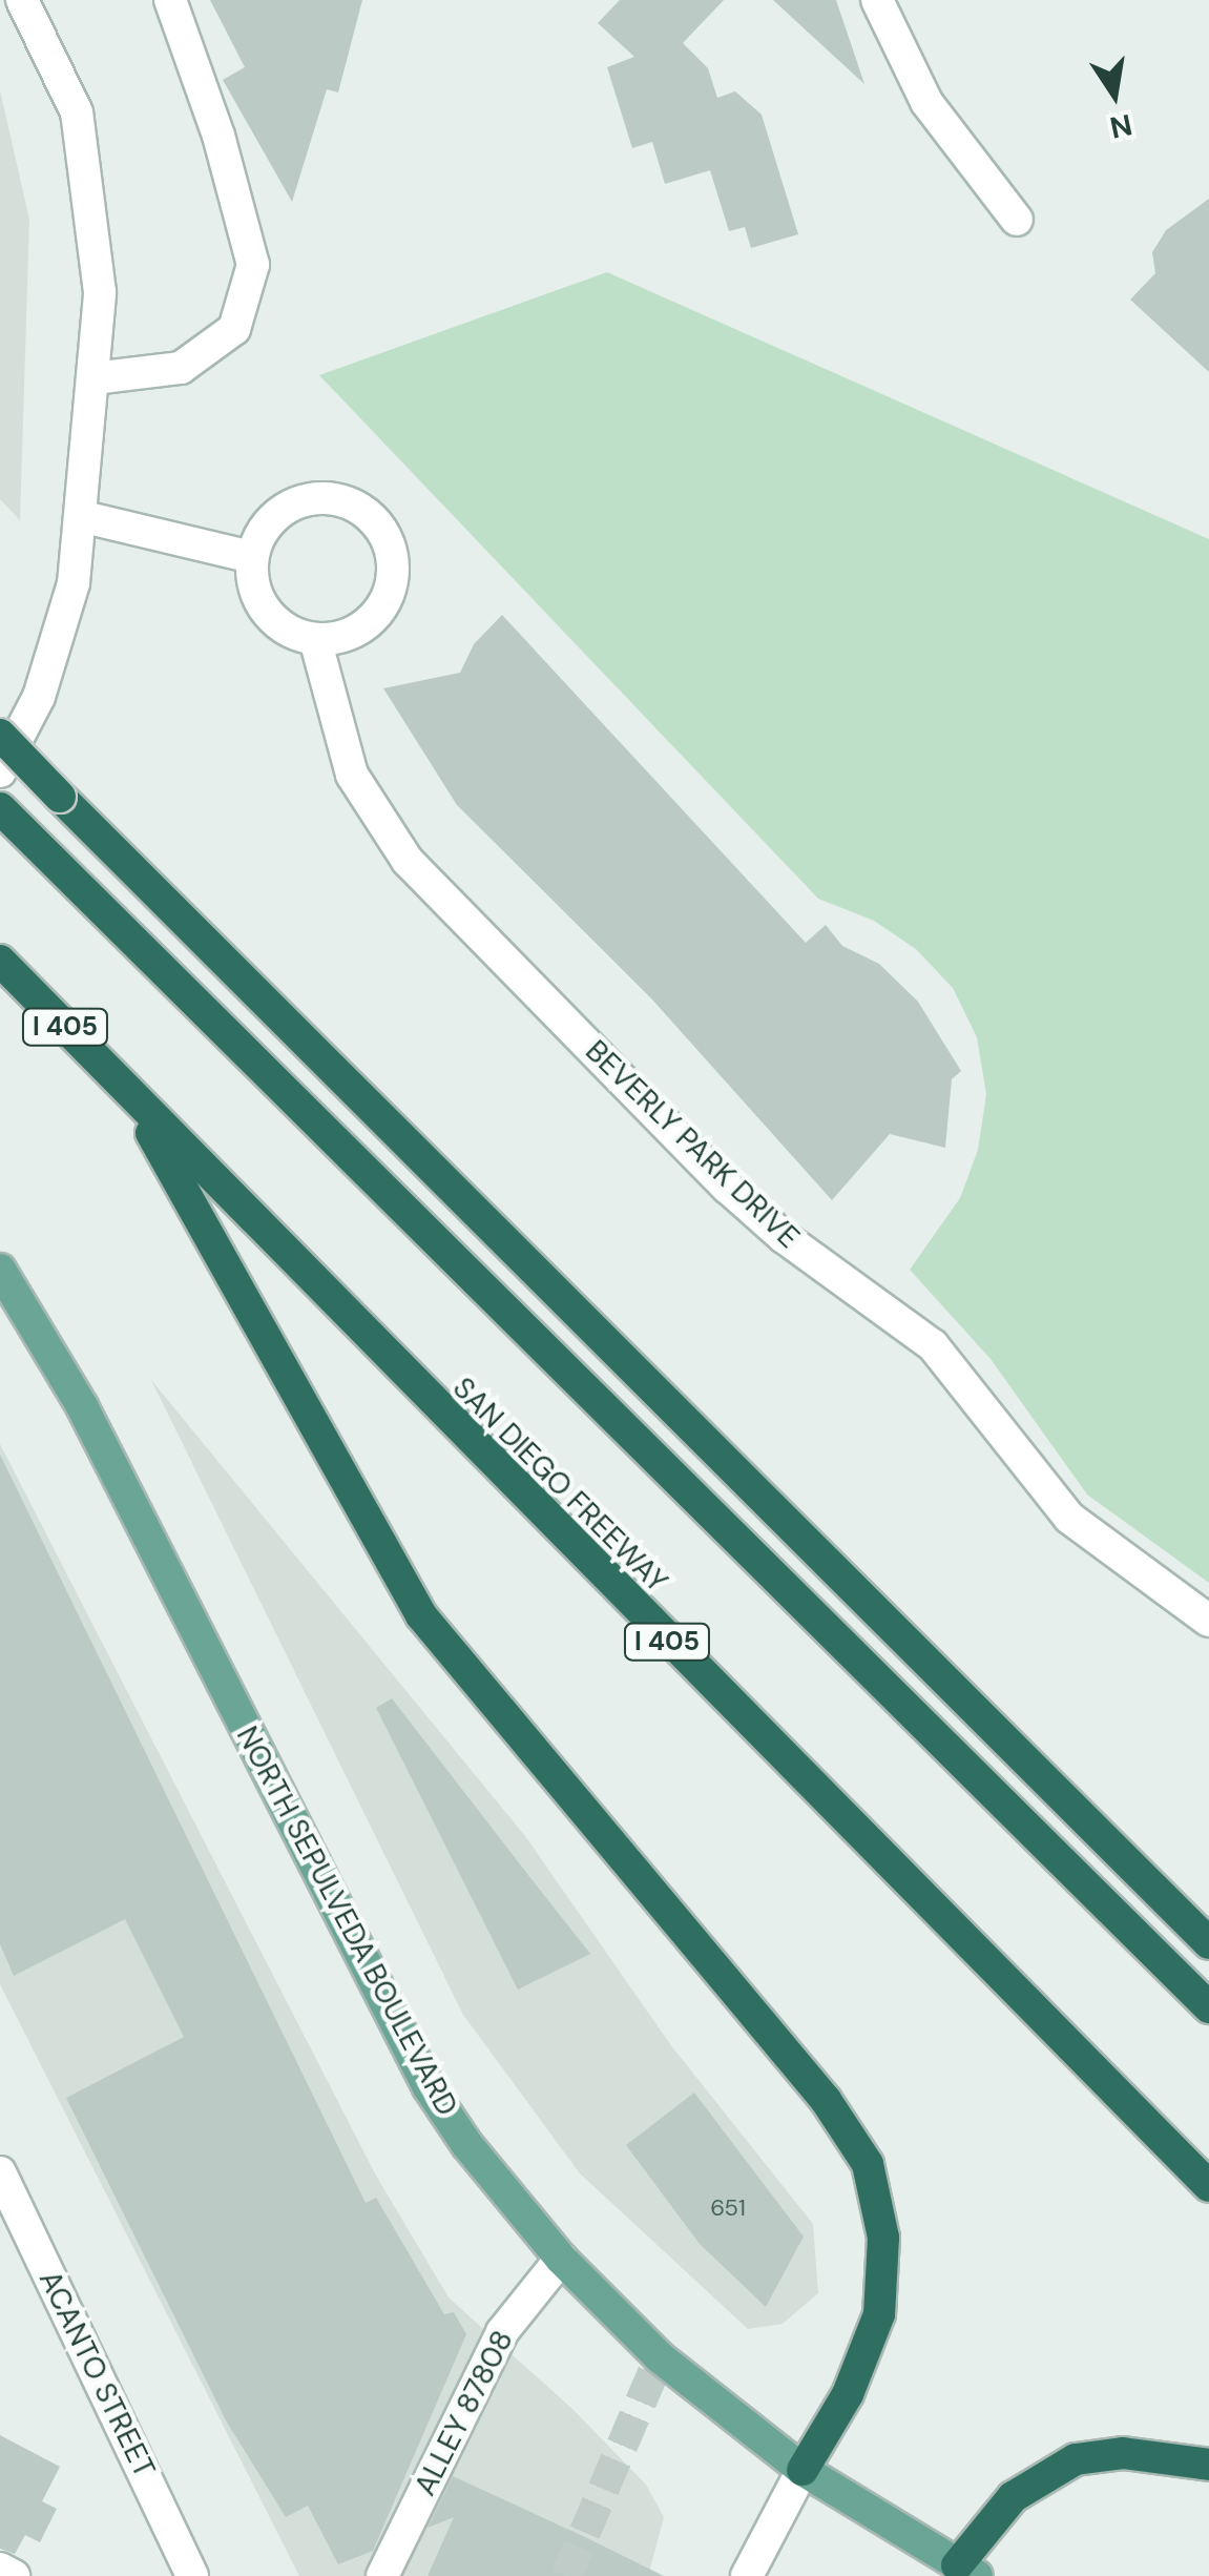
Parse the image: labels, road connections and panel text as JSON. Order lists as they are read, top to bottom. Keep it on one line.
{"streets":{"highway":["I 405","SAN DIEGO FREEWAY"],"main road":["NORTH SEPULVEDA BOULEVARD"],"street":["BEVERLY PARK DRIVE","ACANTO STREET","ALLEY 87808"]},"crossings":[["NORTH SEPULVEDA BOULEVARD","ALLEY 87808"]],"house_numbers":["651"],"north":"bottom"}
